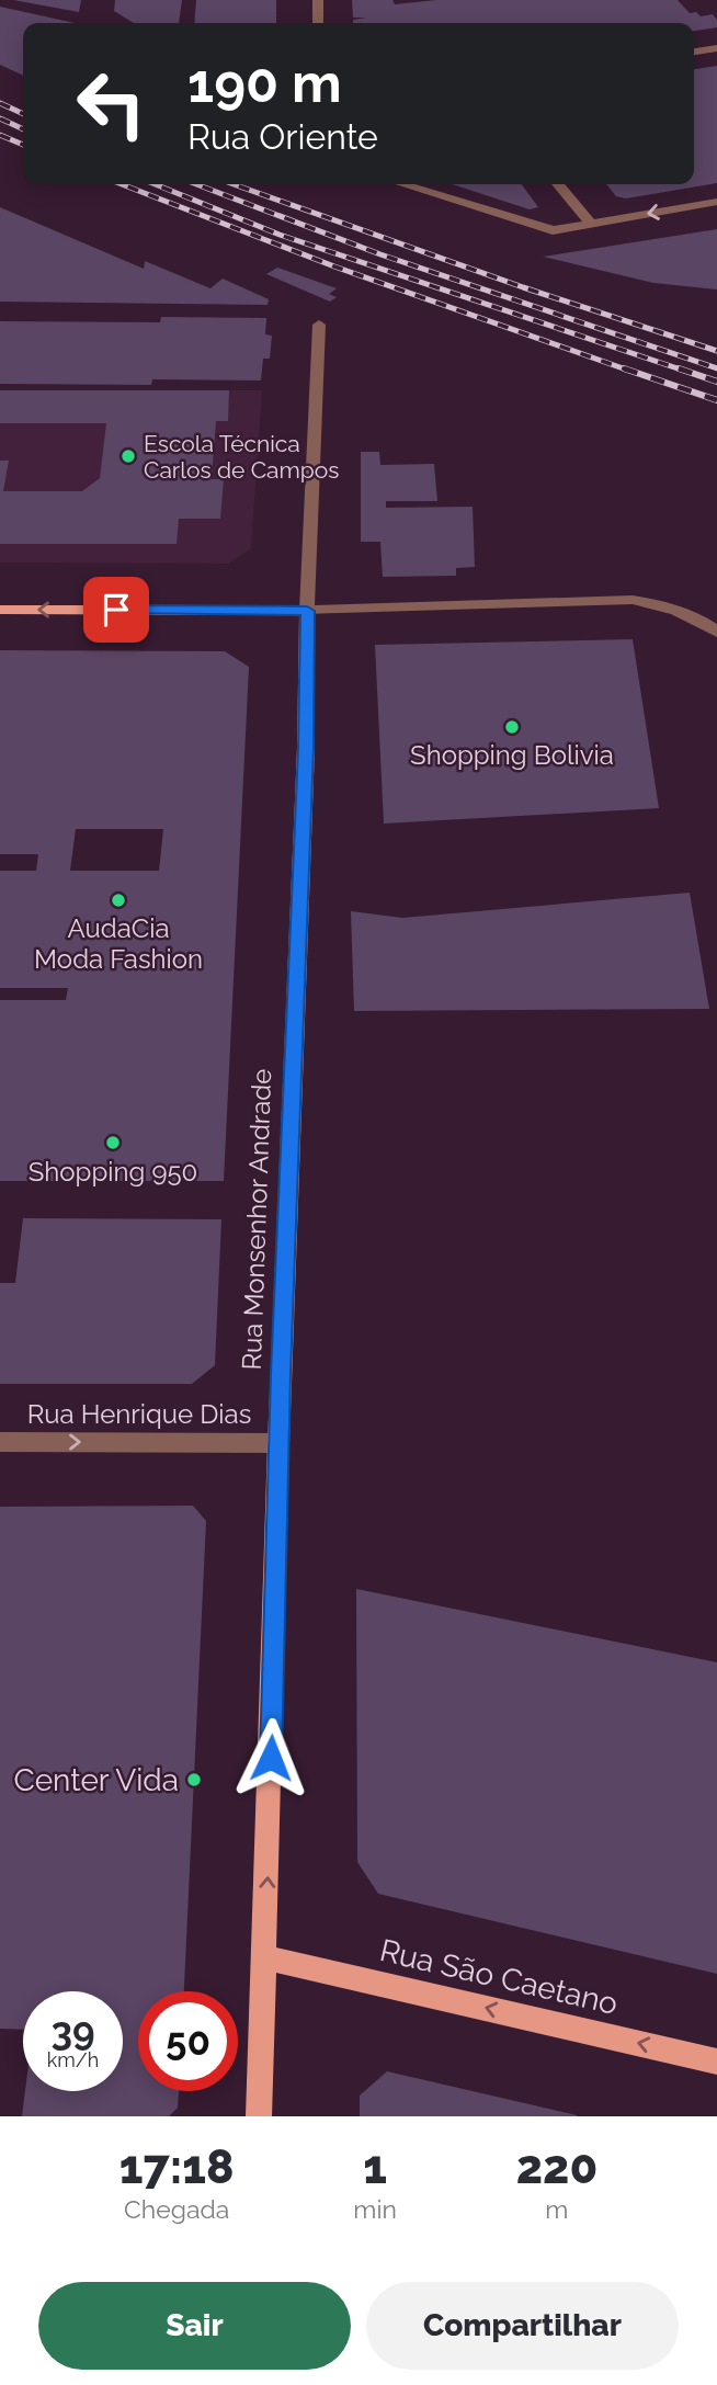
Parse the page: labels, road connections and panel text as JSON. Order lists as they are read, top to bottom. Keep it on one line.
{"streets":{"main road":["Rua Monsenhor Andrade","Rua São Caetano"],"street":["Rua Henrique Dias"]},"crossings":[["Rua Monsenhor Andrade","Rua Henrique Dias"],["Rua Monsenhor Andrade","Rua São Caetano"]],"one_way":["Rua Henrique Dias","Rua São Caetano"],"places":["Escola Técnica Carlos de Campos","Shopping Bolivia","AudaCia Moda Fashion","Shopping 950","Center Vida"],"page":{"turn":["190 m","Rua Oriente"],"speed":"39 km/h","limit":"50","eta":["17:18","Chegada","1","min","220","m"],"buttons":["Sair","Compartilhar"]}}
